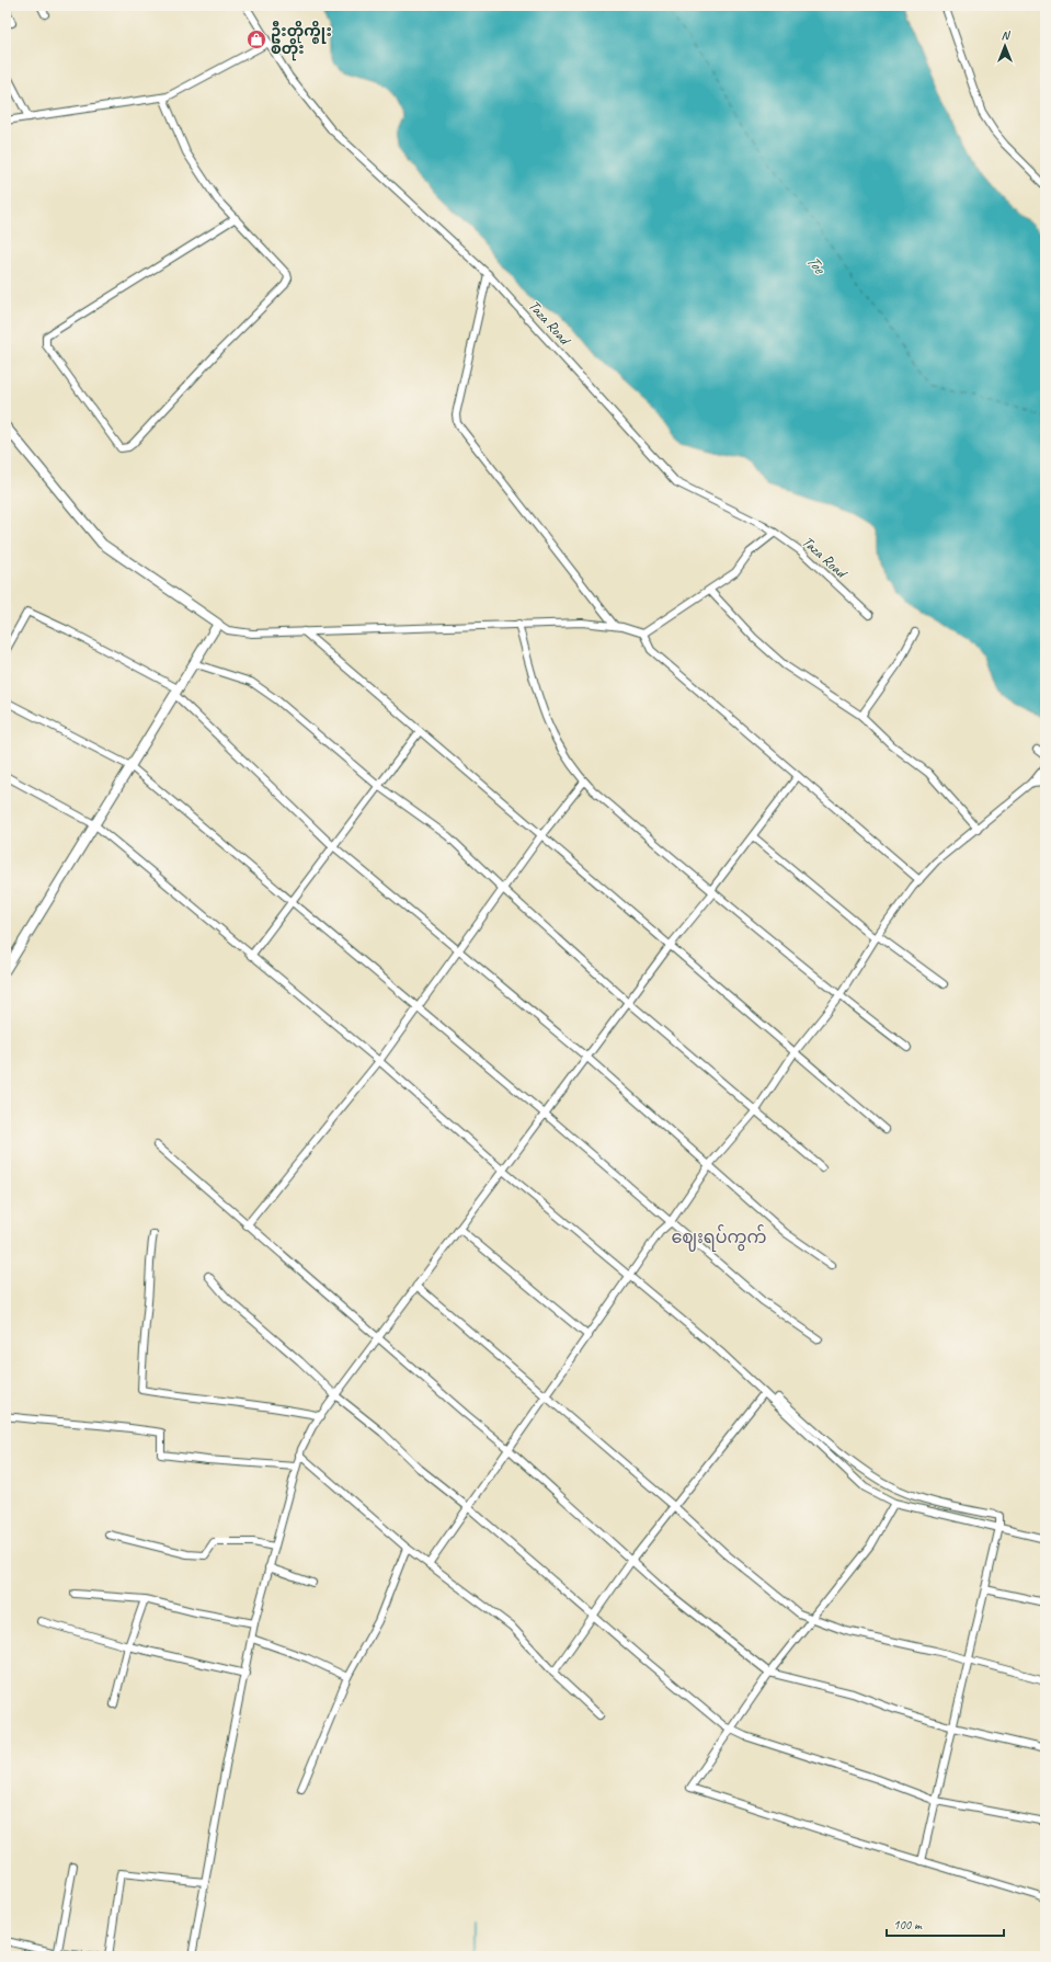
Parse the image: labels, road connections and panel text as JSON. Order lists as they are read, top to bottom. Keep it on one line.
{"streets":{"street":["Taza Road"]},"districts":["ဈေးရပ်ကွက်"],"water":["Toe"],"places":{"shop":["ဦးတိုက္စိုး စတိုး"]},"scale_bar":"100 m","north":"top"}
